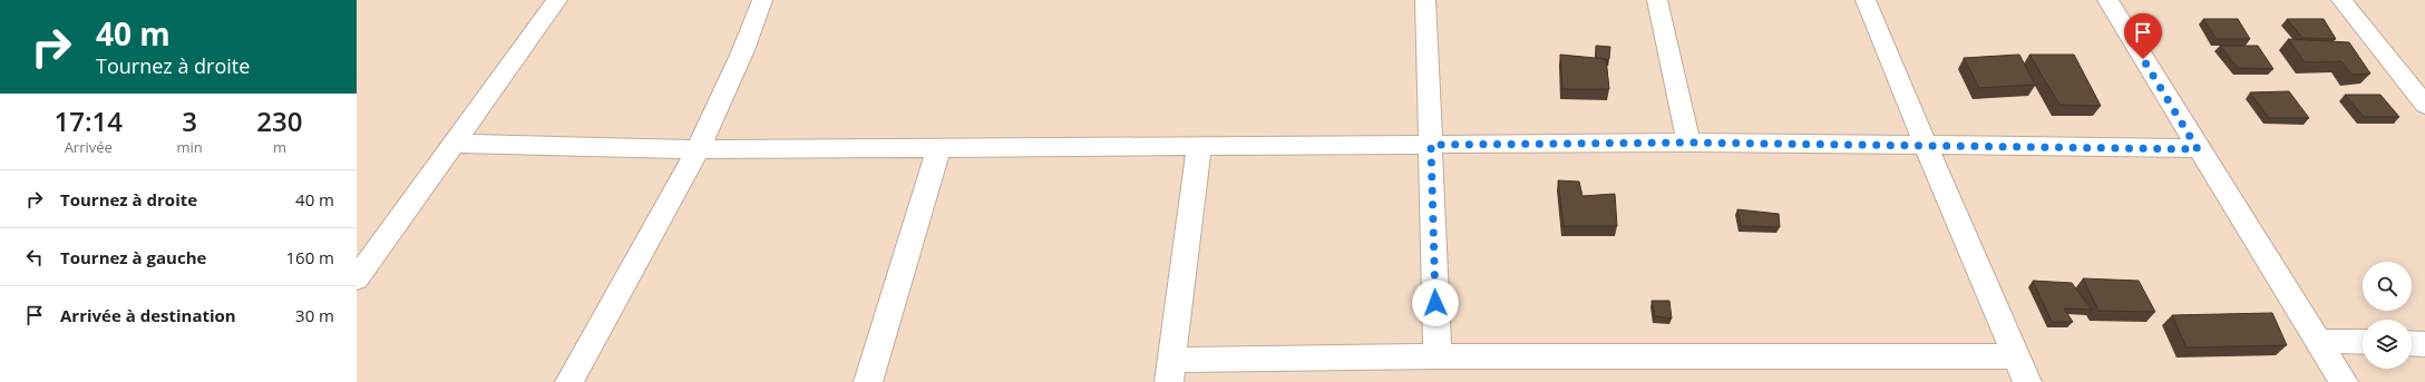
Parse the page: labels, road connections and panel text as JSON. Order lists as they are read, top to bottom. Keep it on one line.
{"page":{"turn":["40 m","Tournez à droite"],"eta":["17:14","Arrivée","3","min","230","m"],"list":[{"name":"Tournez à droite","value":"40 m"},{"name":"Tournez à gauche","value":"160 m"},{"name":"Arrivée à destination","value":"30 m"}]}}
